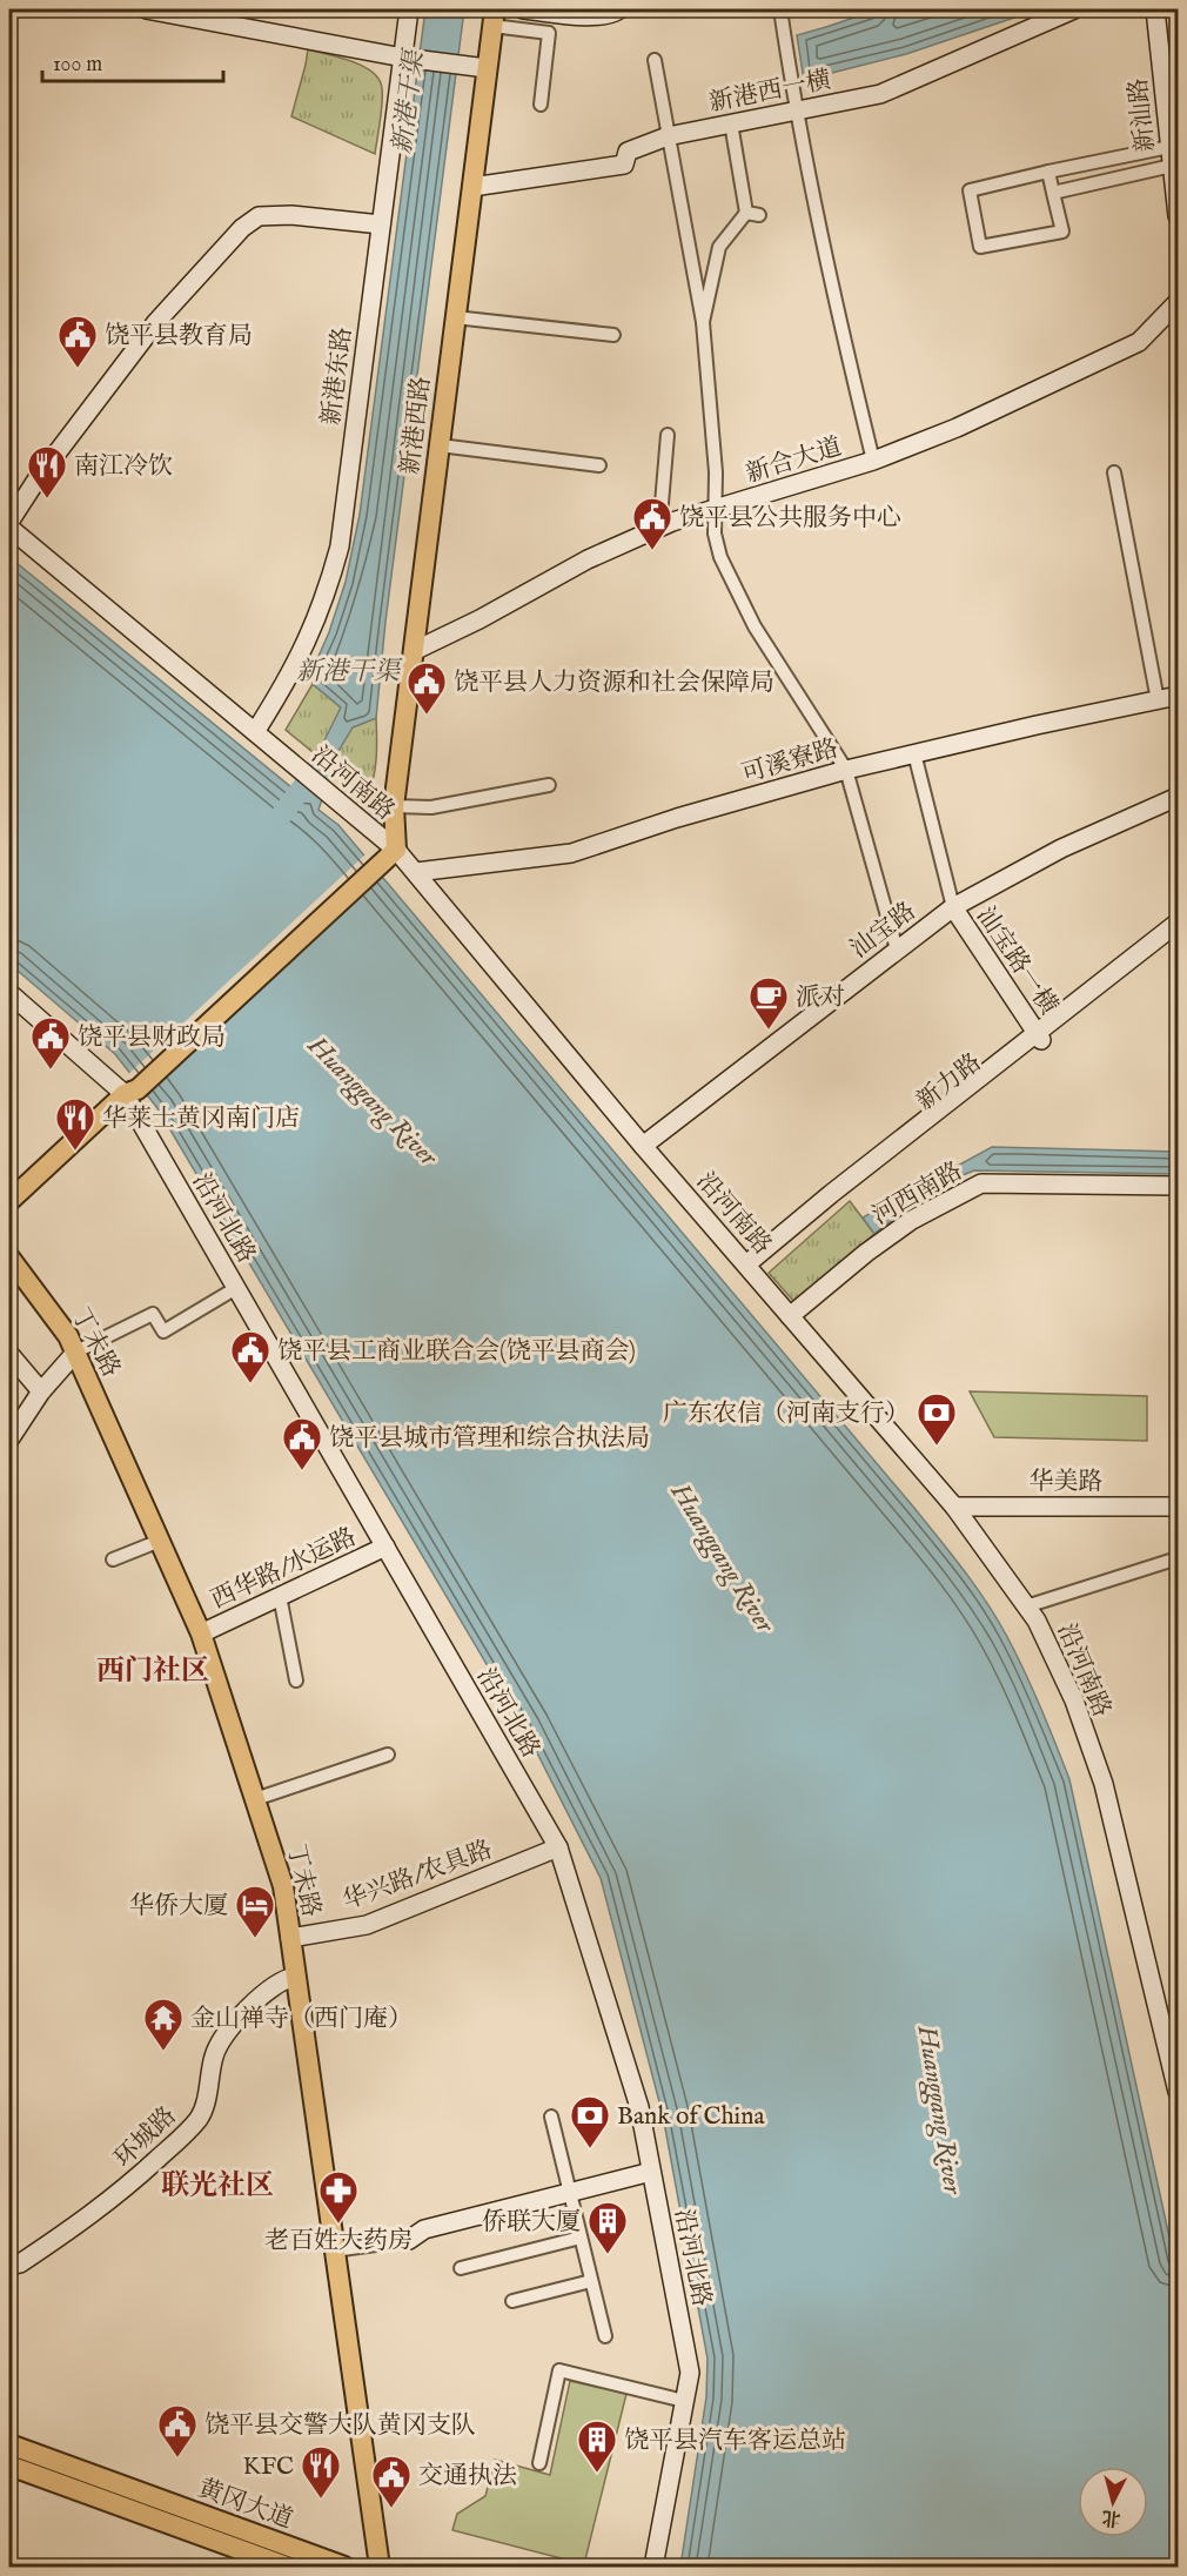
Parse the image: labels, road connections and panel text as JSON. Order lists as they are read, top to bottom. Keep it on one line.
{"streets":{"main road":["新港西一横","新汕路","新港东路","新港西路","新合大道","可溪寮路","沿河南路","汕宝路","汕宝路一横","新力路","河西南路","沿河北路","丁未路","华美路","西华路/水运路","华兴路/农具路","环城路","黄冈大道"]},"crossings":[["新港西一横","新港西路"],["新港东路","沿河南路"],["新港西路","新合大道"],["新港西路","沿河南路"],["可溪寮路","沿河南路"],["沿河南路","汕宝路"],["沿河南路","新力路"],["沿河南路","河西南路"],["沿河南路","华美路"],["汕宝路","汕宝路一横"],["汕宝路一横","新力路"],["沿河北路","西华路/水运路"],["沿河北路","华兴路/农具路"],["丁未路","西华路/水运路"],["丁未路","华兴路/农具路"],["丁未路","环城路"]],"districts":["西门社区","联光社区"],"water":["新港干渠","Huanggang River"],"places":{"public building":["饶平县教育局","饶平县公共服务中心","饶平县人力资源和社会保障局","饶平县财政局","饶平县工商业联合会(饶平县商会)","饶平县城市管理和综合执法局","饶平县交警大队黄冈支队","交通执法"],"restaurant":["南江冷饮","华莱士黄冈南门店","KFC"],"cafe":["派对"],"bank":["广东农信（河南支行）","Bank of China"],"hotel":["华侨大厦"],"temple":["金山禅寺（西门庵）"],"pharmacy":["老百姓大药房"],"building":["侨联大厦","饶平县汽车客运总站"]},"scale_bar":"100 m","north":"bottom"}
